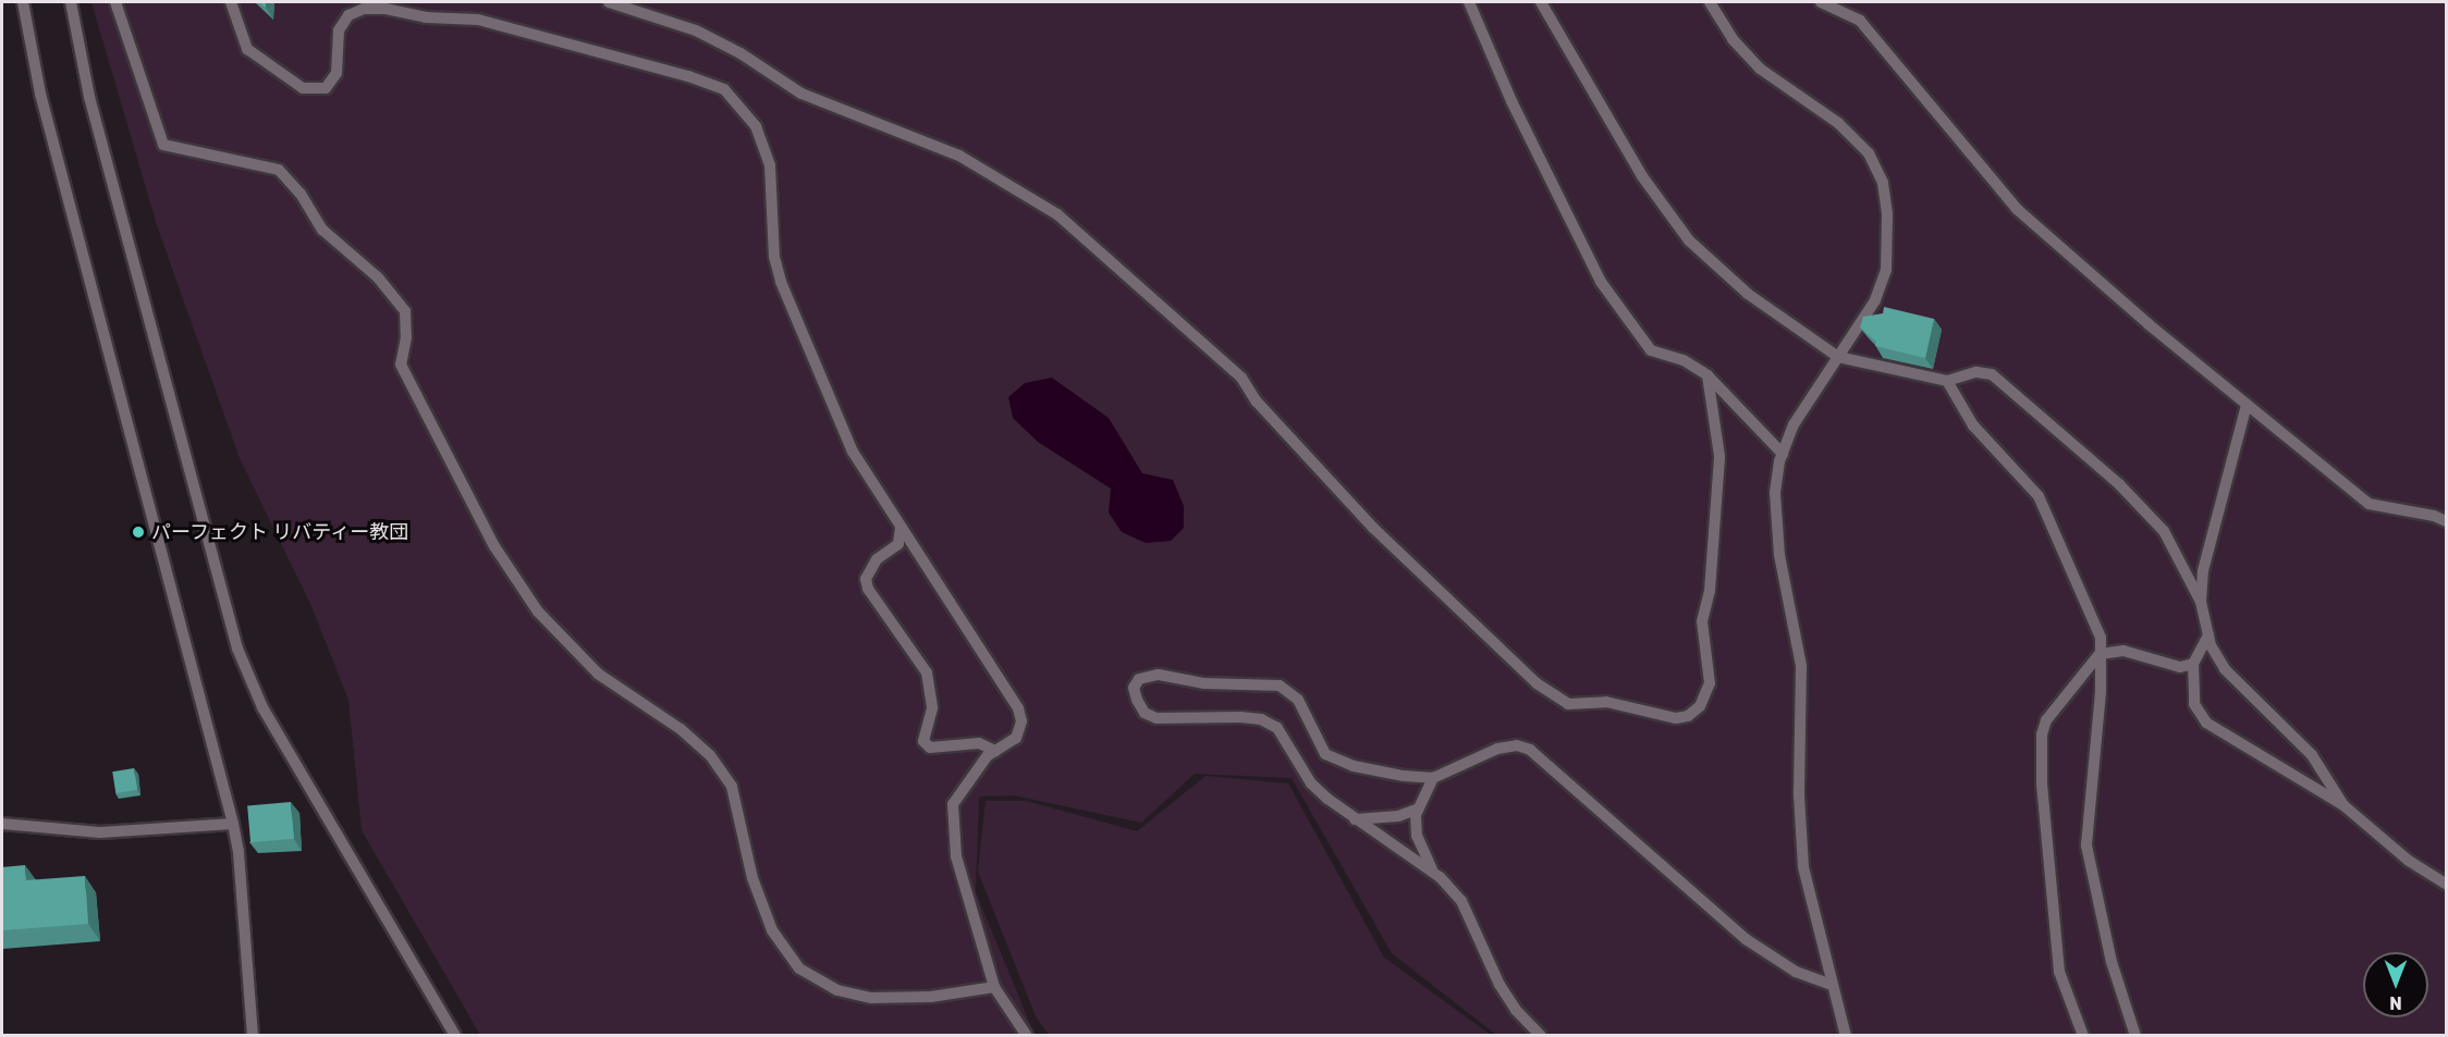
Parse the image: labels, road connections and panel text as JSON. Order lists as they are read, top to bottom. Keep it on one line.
{"places":["パーフェクト リバティー教団"],"north":"bottom"}
